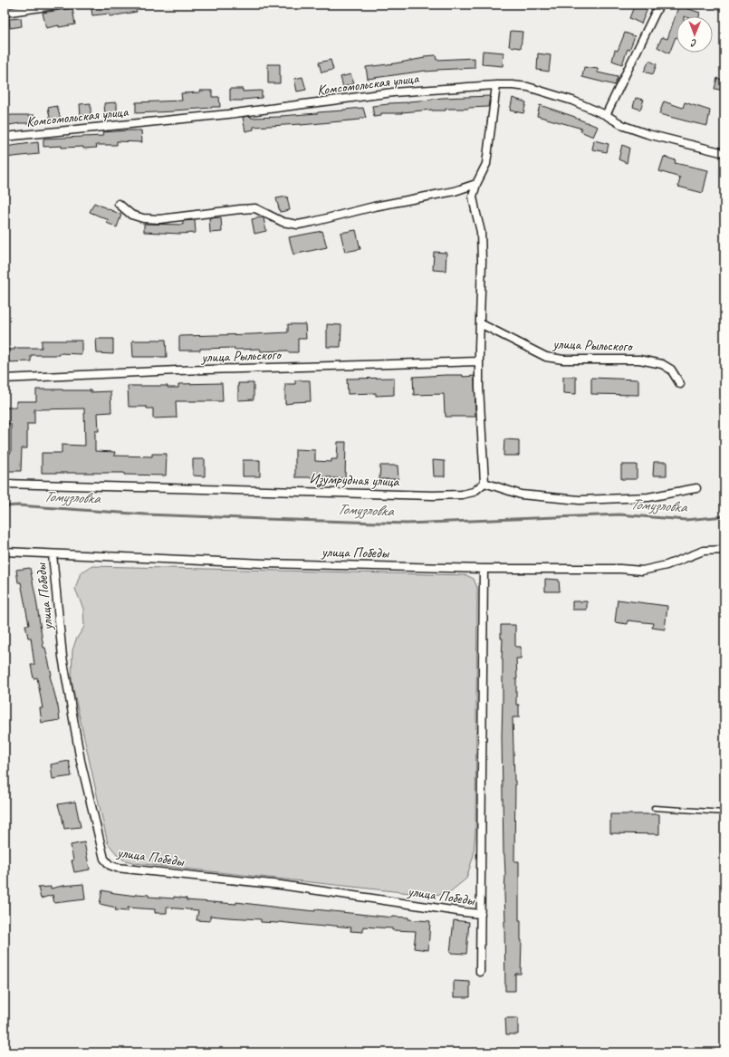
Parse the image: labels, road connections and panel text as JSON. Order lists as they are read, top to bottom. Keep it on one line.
{"streets":{"street":["Комсомольская улица","улица Рыльского","Изумрудная улица","улица Победы"]},"water":["Томузловка"],"north":"bottom"}
